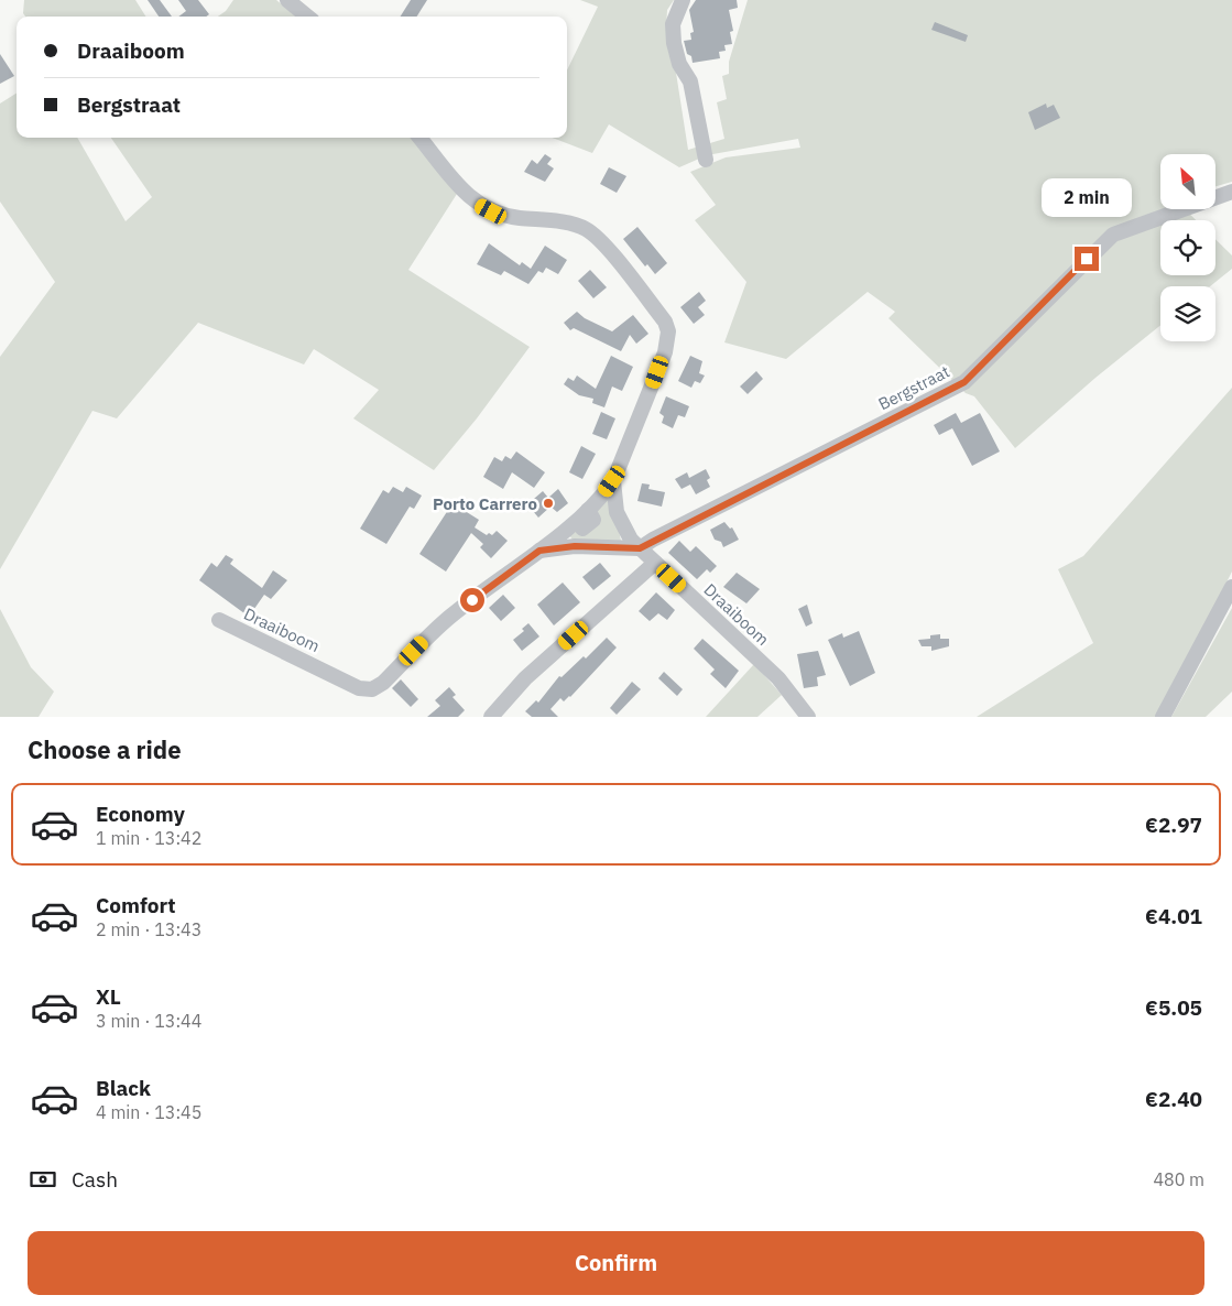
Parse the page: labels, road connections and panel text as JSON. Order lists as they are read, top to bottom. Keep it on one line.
{"streets":{"street":["Bergstraat","Draaiboom"]},"crossings":[["Bergstraat","Draaiboom"]],"places":["Porto Carrero"],"north":"top left","page":{"banner":["Draaiboom","Bergstraat"],"bubble":"2 min","heading":"Choose a ride","list":[{"name":"Economy","note":"1 min · 13:42","value":"€2.97"},{"name":"Comfort","note":"2 min · 13:43","value":"€4.01"},{"name":"XL","note":"3 min · 13:44","value":"€5.05"},{"name":"Black","note":"4 min · 13:45","value":"€2.40"}],"pay":["Cash","480 m"],"buttons":"Confirm"}}
